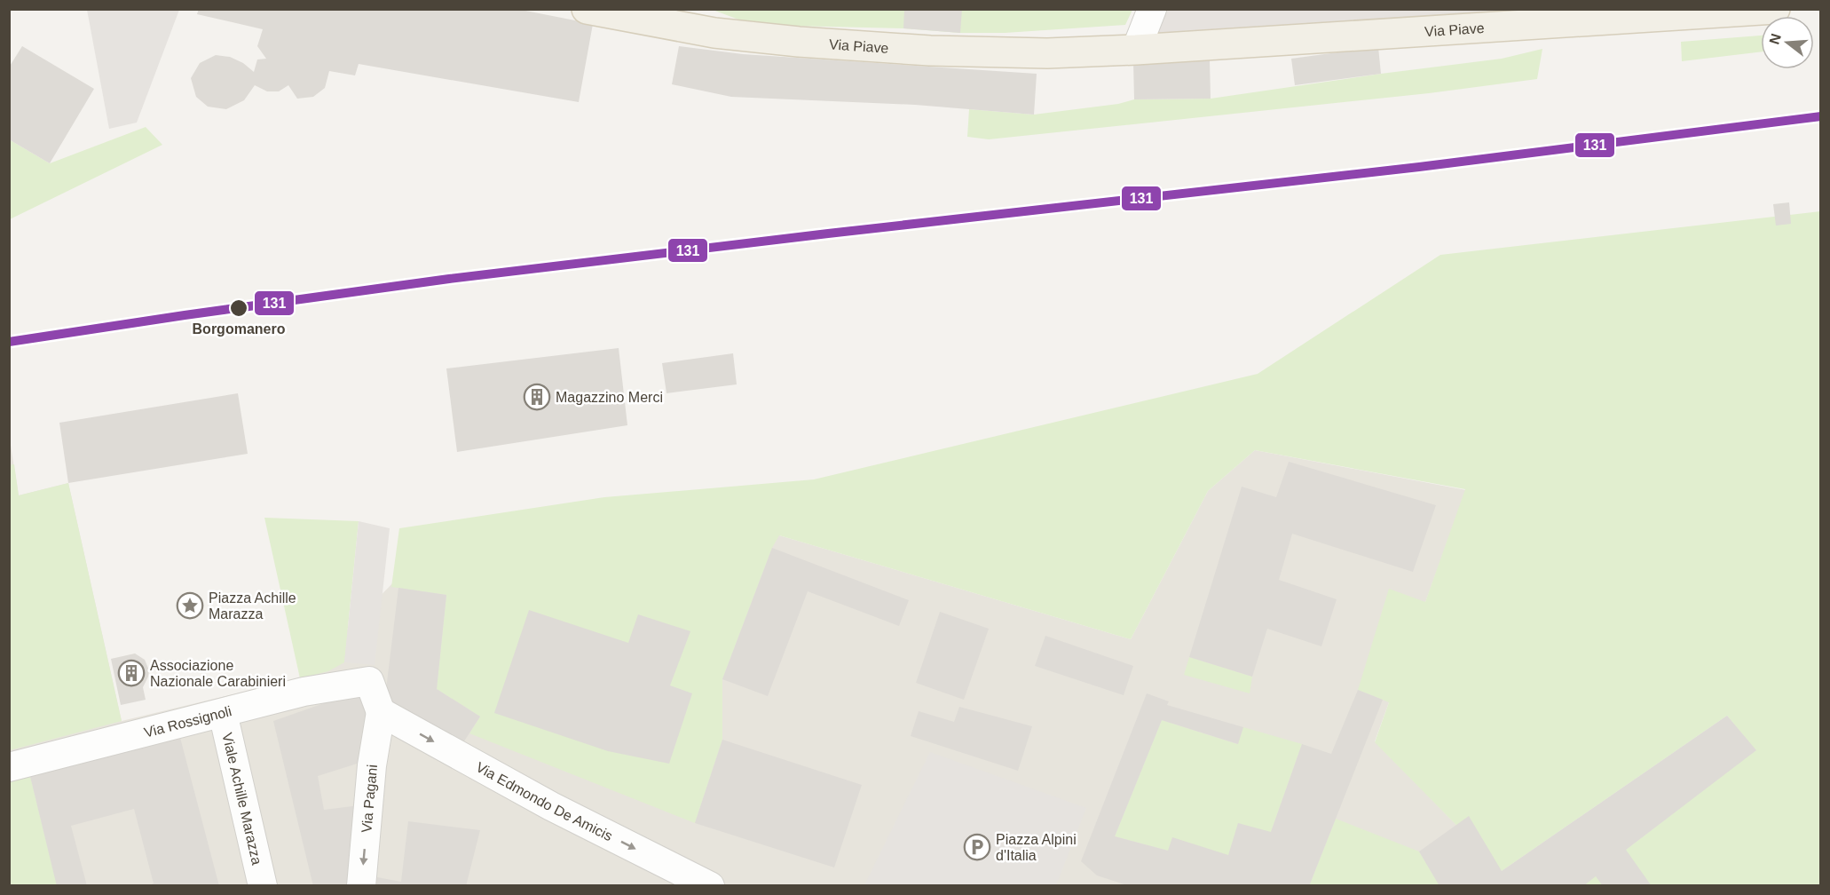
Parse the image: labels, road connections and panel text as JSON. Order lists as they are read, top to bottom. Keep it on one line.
{"streets":{"main road":["Via Piave"],"street":["Via Rossignoli","Viale Achille Marazza","Via Pagani","Via Edmondo De Amicis"]},"crossings":[["Via Rossignoli","Viale Achille Marazza"],["Via Rossignoli","Via Pagani"],["Via Rossignoli","Via Edmondo De Amicis"],["Via Pagani","Via Edmondo De Amicis"]],"one_way":["Via Pagani","Via Edmondo De Amicis"],"places":{"other":["Borgomanero"],"building":["Magazzino Merci","Associazione Nazionale Carabinieri"],"place":["Piazza Achille Marazza"],"parking":["Piazza Alpini d'Italia"]},"lines":["transit line 131"],"north":"left"}
